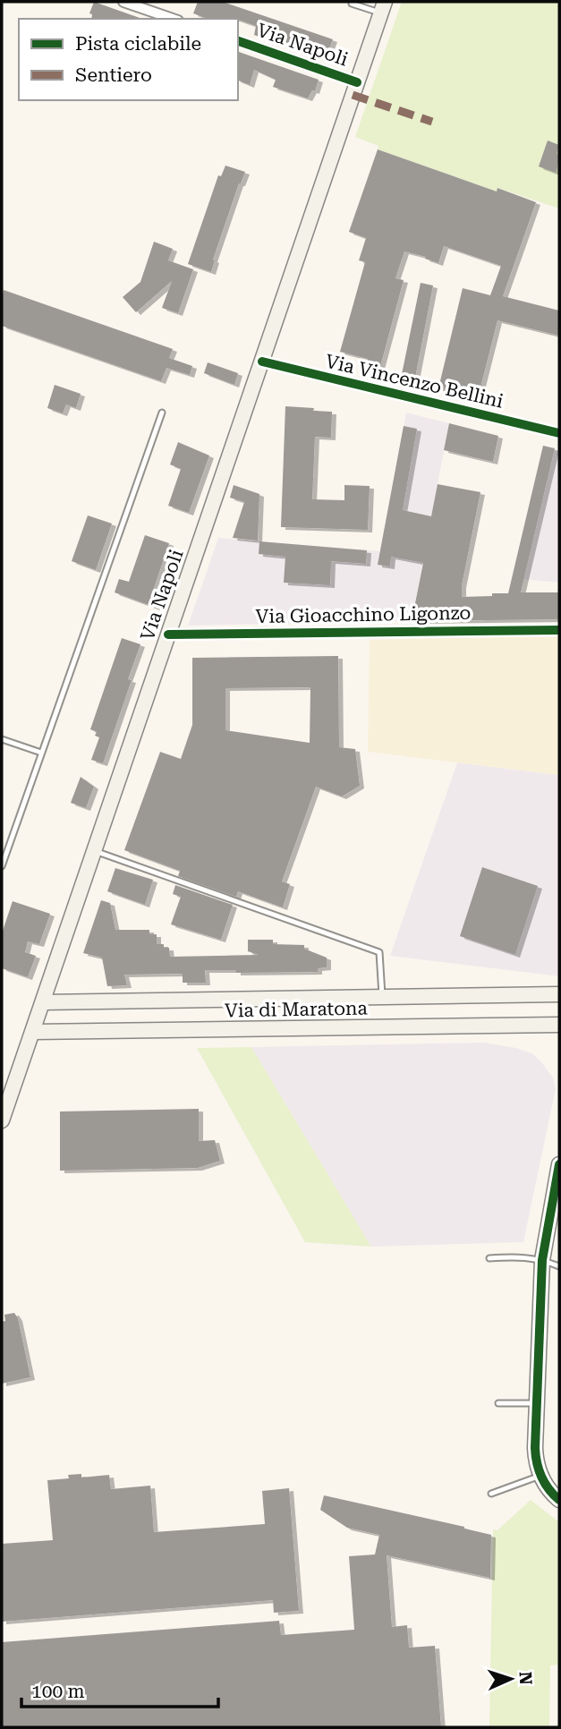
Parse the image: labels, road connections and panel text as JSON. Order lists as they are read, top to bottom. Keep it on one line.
{"streets":{"main road":["Via Napoli","Via di Maratona"],"street":["Via Vincenzo Bellini","Via Gioacchino Ligonzo"]},"crossings":[["Via Napoli","Via Vincenzo Bellini"],["Via Napoli","Via Gioacchino Ligonzo"],["Via Napoli","Via di Maratona"]],"legend":["Pista ciclabile","Sentiero"],"scale_bar":"100 m","north":"right"}
